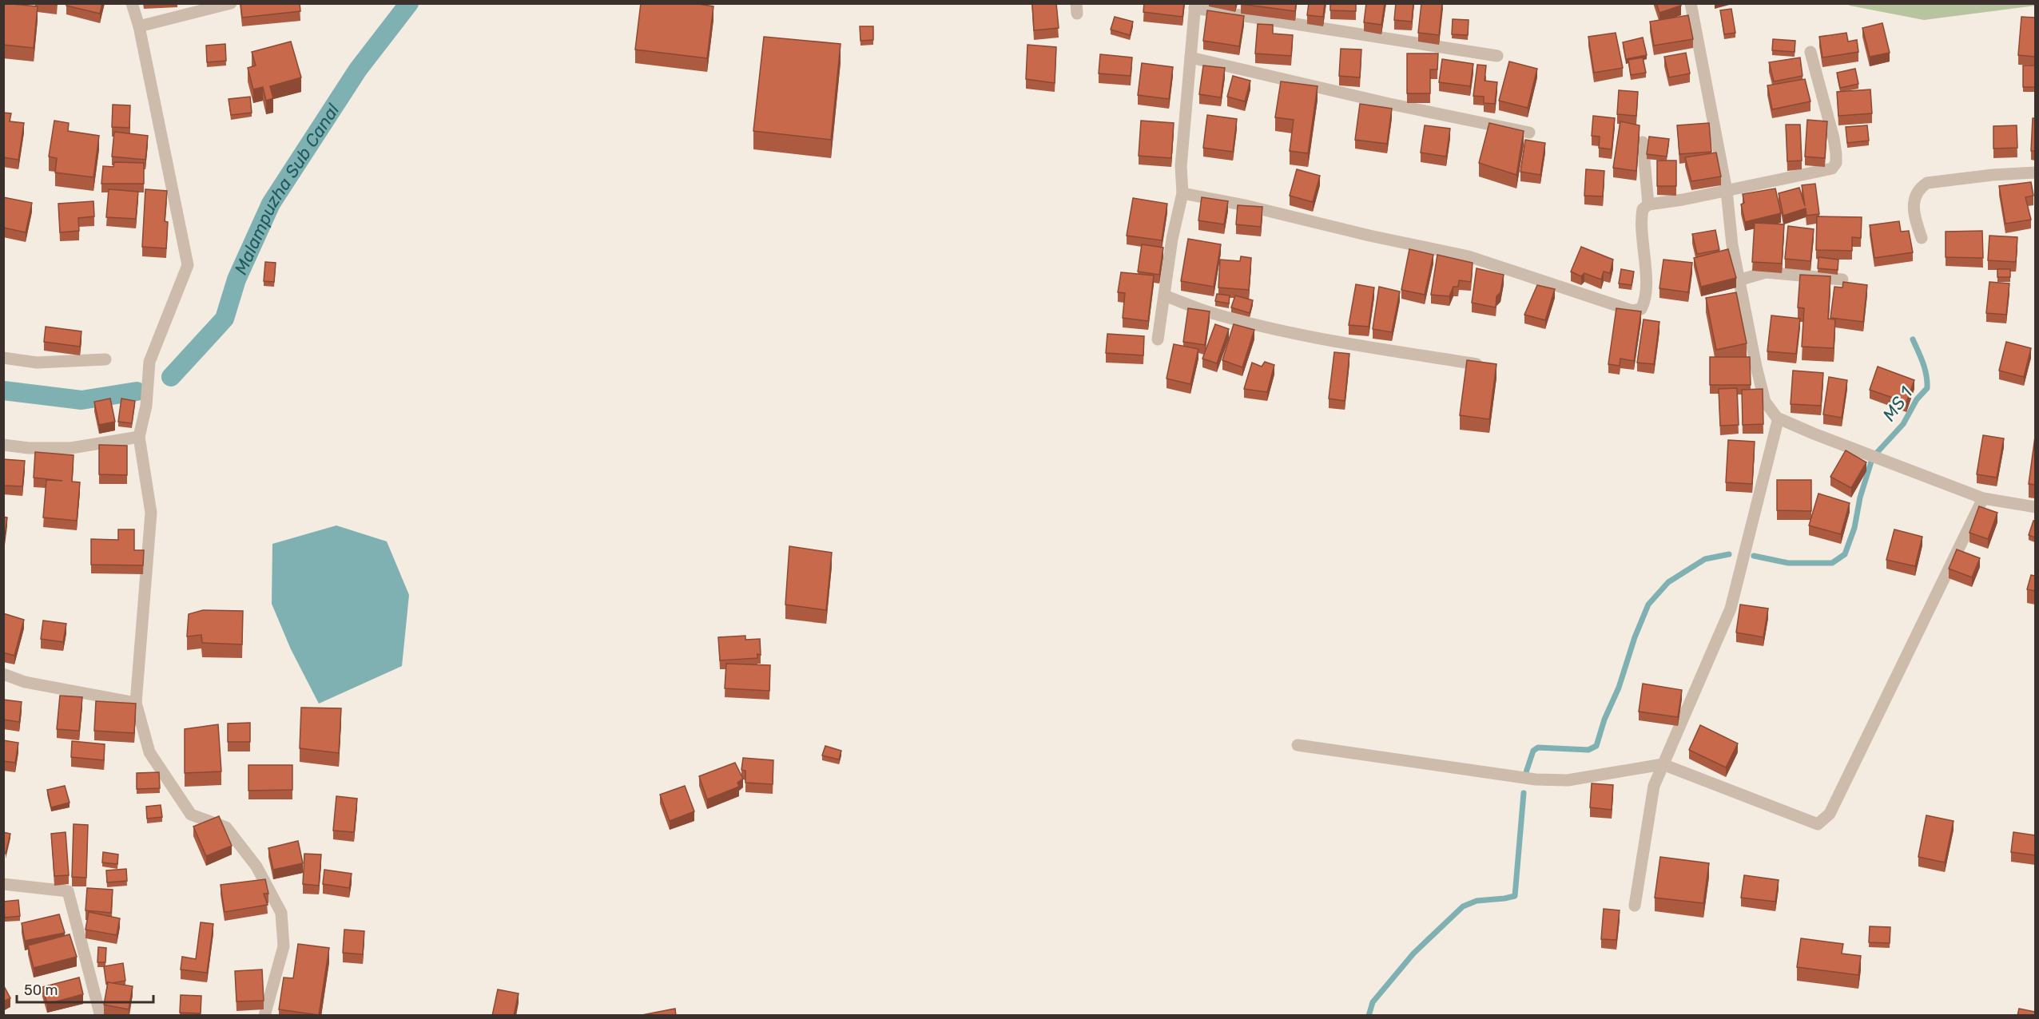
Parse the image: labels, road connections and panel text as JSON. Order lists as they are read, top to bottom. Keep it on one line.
{"water":["Malampuzha Sub Canal","MS 1"],"scale_bar":"50 m"}
